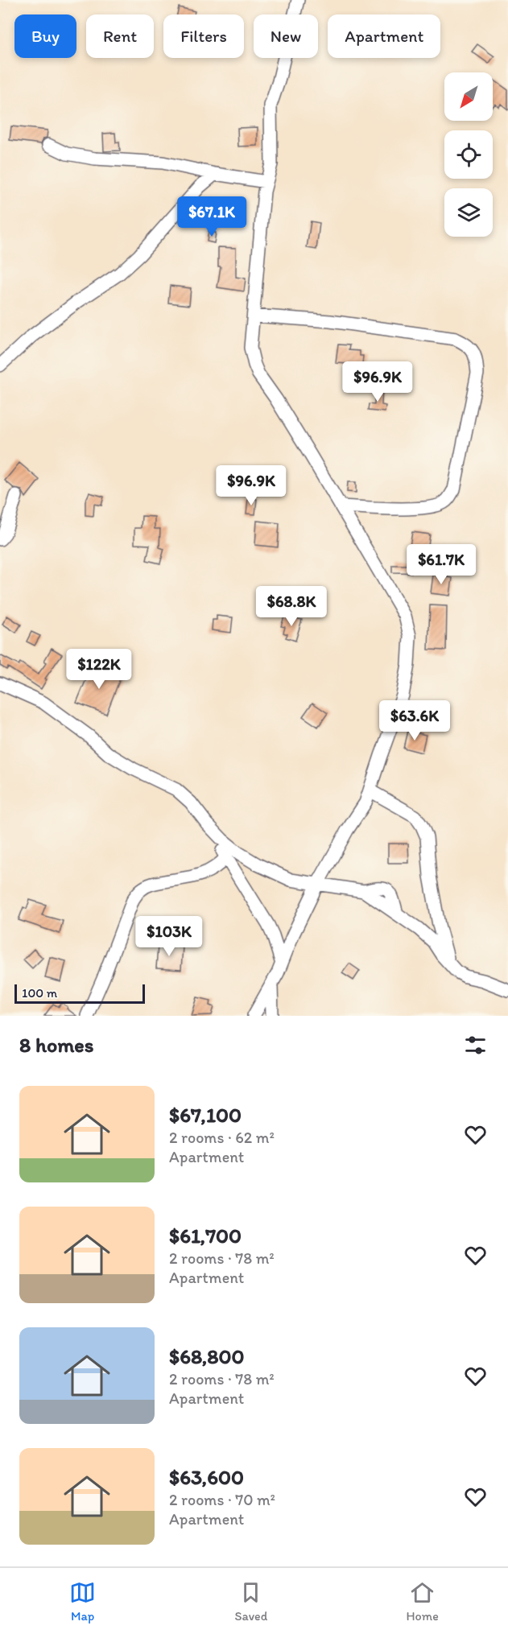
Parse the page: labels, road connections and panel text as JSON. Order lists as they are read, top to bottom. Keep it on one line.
{"scale_bar":"100 m","north":"bottom left","page":{"chip":["Buy","Rent","Filters","New","Apartment"],"price":["$67.1K","$96.9K","$96.9K","$61.7K","$68.8K","$122K","$63.6K","$103K"],"scale":"100 m","heading":"8 homes","list":[{"name":"$67,100","note":"2 rooms · 62 m² · Apartment"},{"name":"$61,700","note":"2 rooms · 78 m² · Apartment"},{"name":"$68,800","note":"2 rooms · 78 m² · Apartment"},{"name":"$63,600","note":"2 rooms · 70 m² · Apartment"}],"tabs":["Map","Saved","Home"]}}
